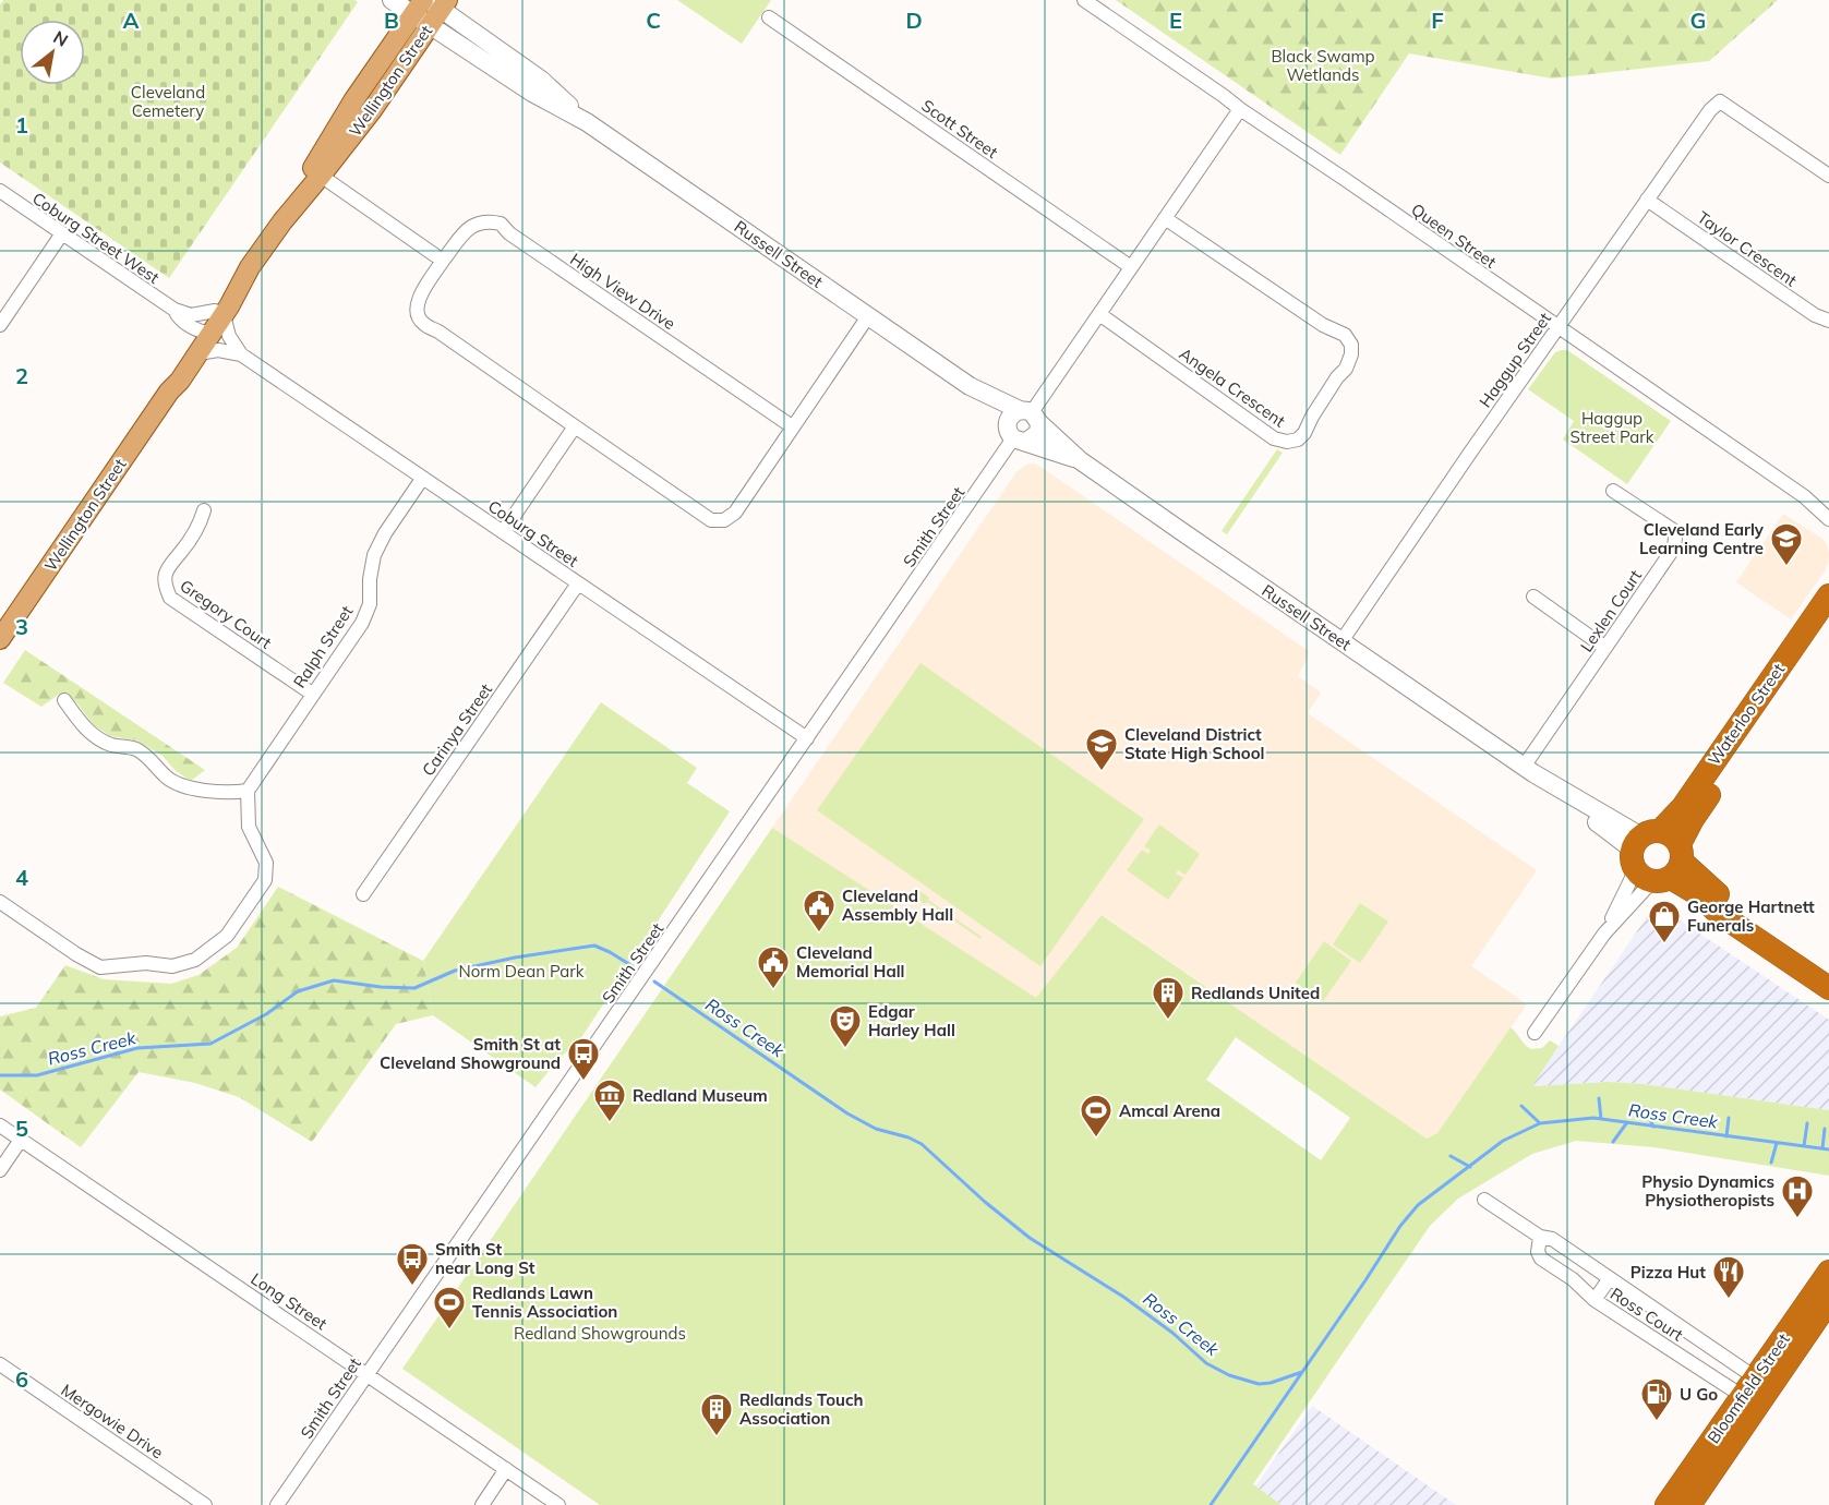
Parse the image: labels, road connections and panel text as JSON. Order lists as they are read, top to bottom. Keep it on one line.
{"streets":{"highway":["Russell Street","Waterloo Street","Bloomfield Street"],"main road":["Wellington Street"],"street":["Scott Street","Queen Street","Coburg Street West","Taylor Crescent","High View Drive","Haggup Street","Angela Crescent","Smith Street","Coburg Street","Lexlen Court","Gregory Court","Ralph Street","Carinya Street","Long Street","Ross Court","Mergowie Drive"]},"crossings":[["Wellington Street","Coburg Street West"],["Wellington Street","Russell Street"],["Wellington Street","Coburg Street"],["Queen Street","Haggup Street"],["Coburg Street West","Coburg Street"],["Taylor Crescent","Haggup Street"],["Russell Street","High View Drive"],["Russell Street","Haggup Street"],["Russell Street","Smith Street"],["Russell Street","Lexlen Court"],["Russell Street","Waterloo Street"],["Smith Street","Coburg Street"],["Smith Street","Long Street"],["Coburg Street","Ralph Street"],["Coburg Street","Carinya Street"],["Gregory Court","Ralph Street"],["Ross Court","Bloomfield Street"]],"water":["Ross Creek"],"parks":["Black Swamp Wetlands","Cleveland Cemetery","Haggup Street Park","Norm Dean Park","Redland Showgrounds"],"places":{"school or university":["Cleveland Early Learning Centre","Cleveland District State High School"],"public building":["Cleveland Assembly Hall","Cleveland Memorial Hall"],"shop":["George Hartnett Funerals"],"building":["Redlands United","Redlands Touch Association"],"theatre":["Edgar Harley Hall"],"bus stop":["Smith St at Cleveland Showground","Smith St near Long St"],"museum":["Redland Museum"],"sports":["Amcal Arena","Redlands Lawn Tennis Association"],"hospital":["Physio Dynamics Physiotheropists"],"restaurant":["Pizza Hut"],"fuel station":["U Go"]},"north":"top right","grid":{"columns":["A","B","C","D","E","F","G"],"rows":["1","2","3","4","5","6"]}}
